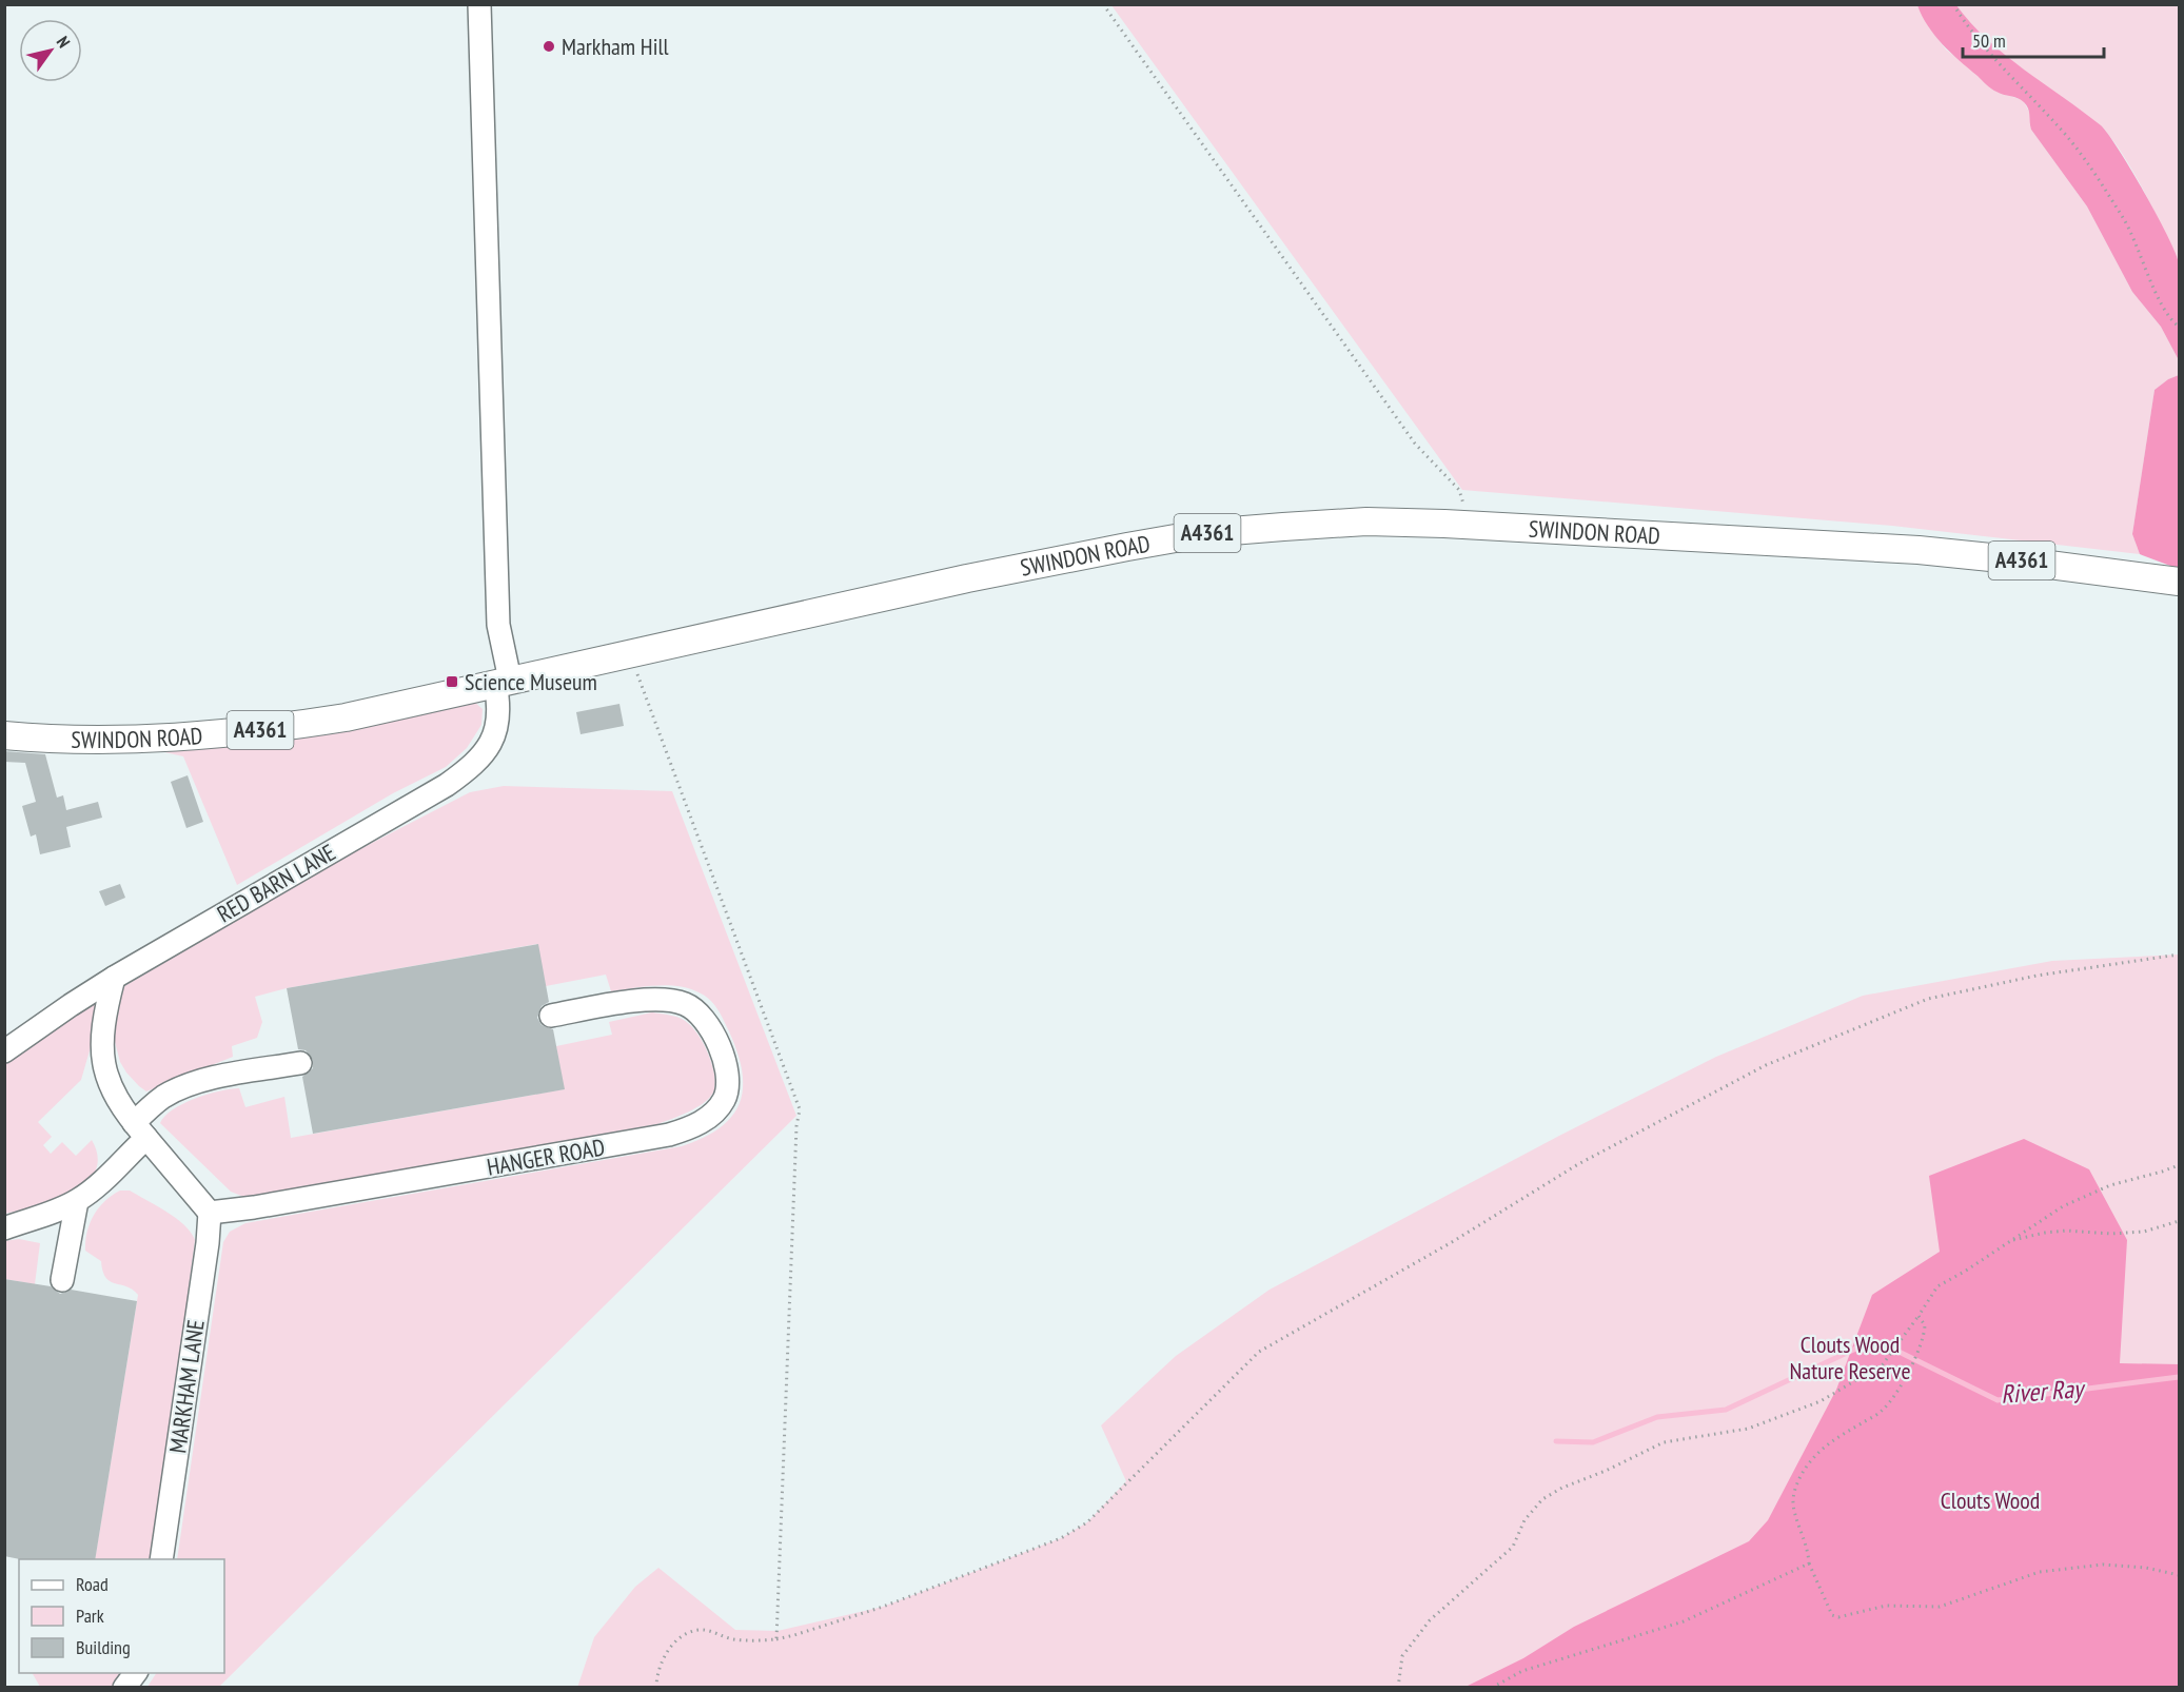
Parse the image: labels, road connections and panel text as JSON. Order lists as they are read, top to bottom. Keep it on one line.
{"streets":{"main road":["SWINDON ROAD","A4361"],"street":["RED BARN LANE","HANGER ROAD","MARKHAM LANE"]},"crossings":[["SWINDON ROAD","RED BARN LANE"],["HANGER ROAD","MARKHAM LANE"]],"water":["River Ray"],"parks":["Clouts Wood Nature Reserve","Clouts Wood"],"places":{"other":["Markham Hill"],"transit":["Science Museum"]},"legend":["Road","Park","Building"],"scale_bar":"50 m","north":"top right"}
